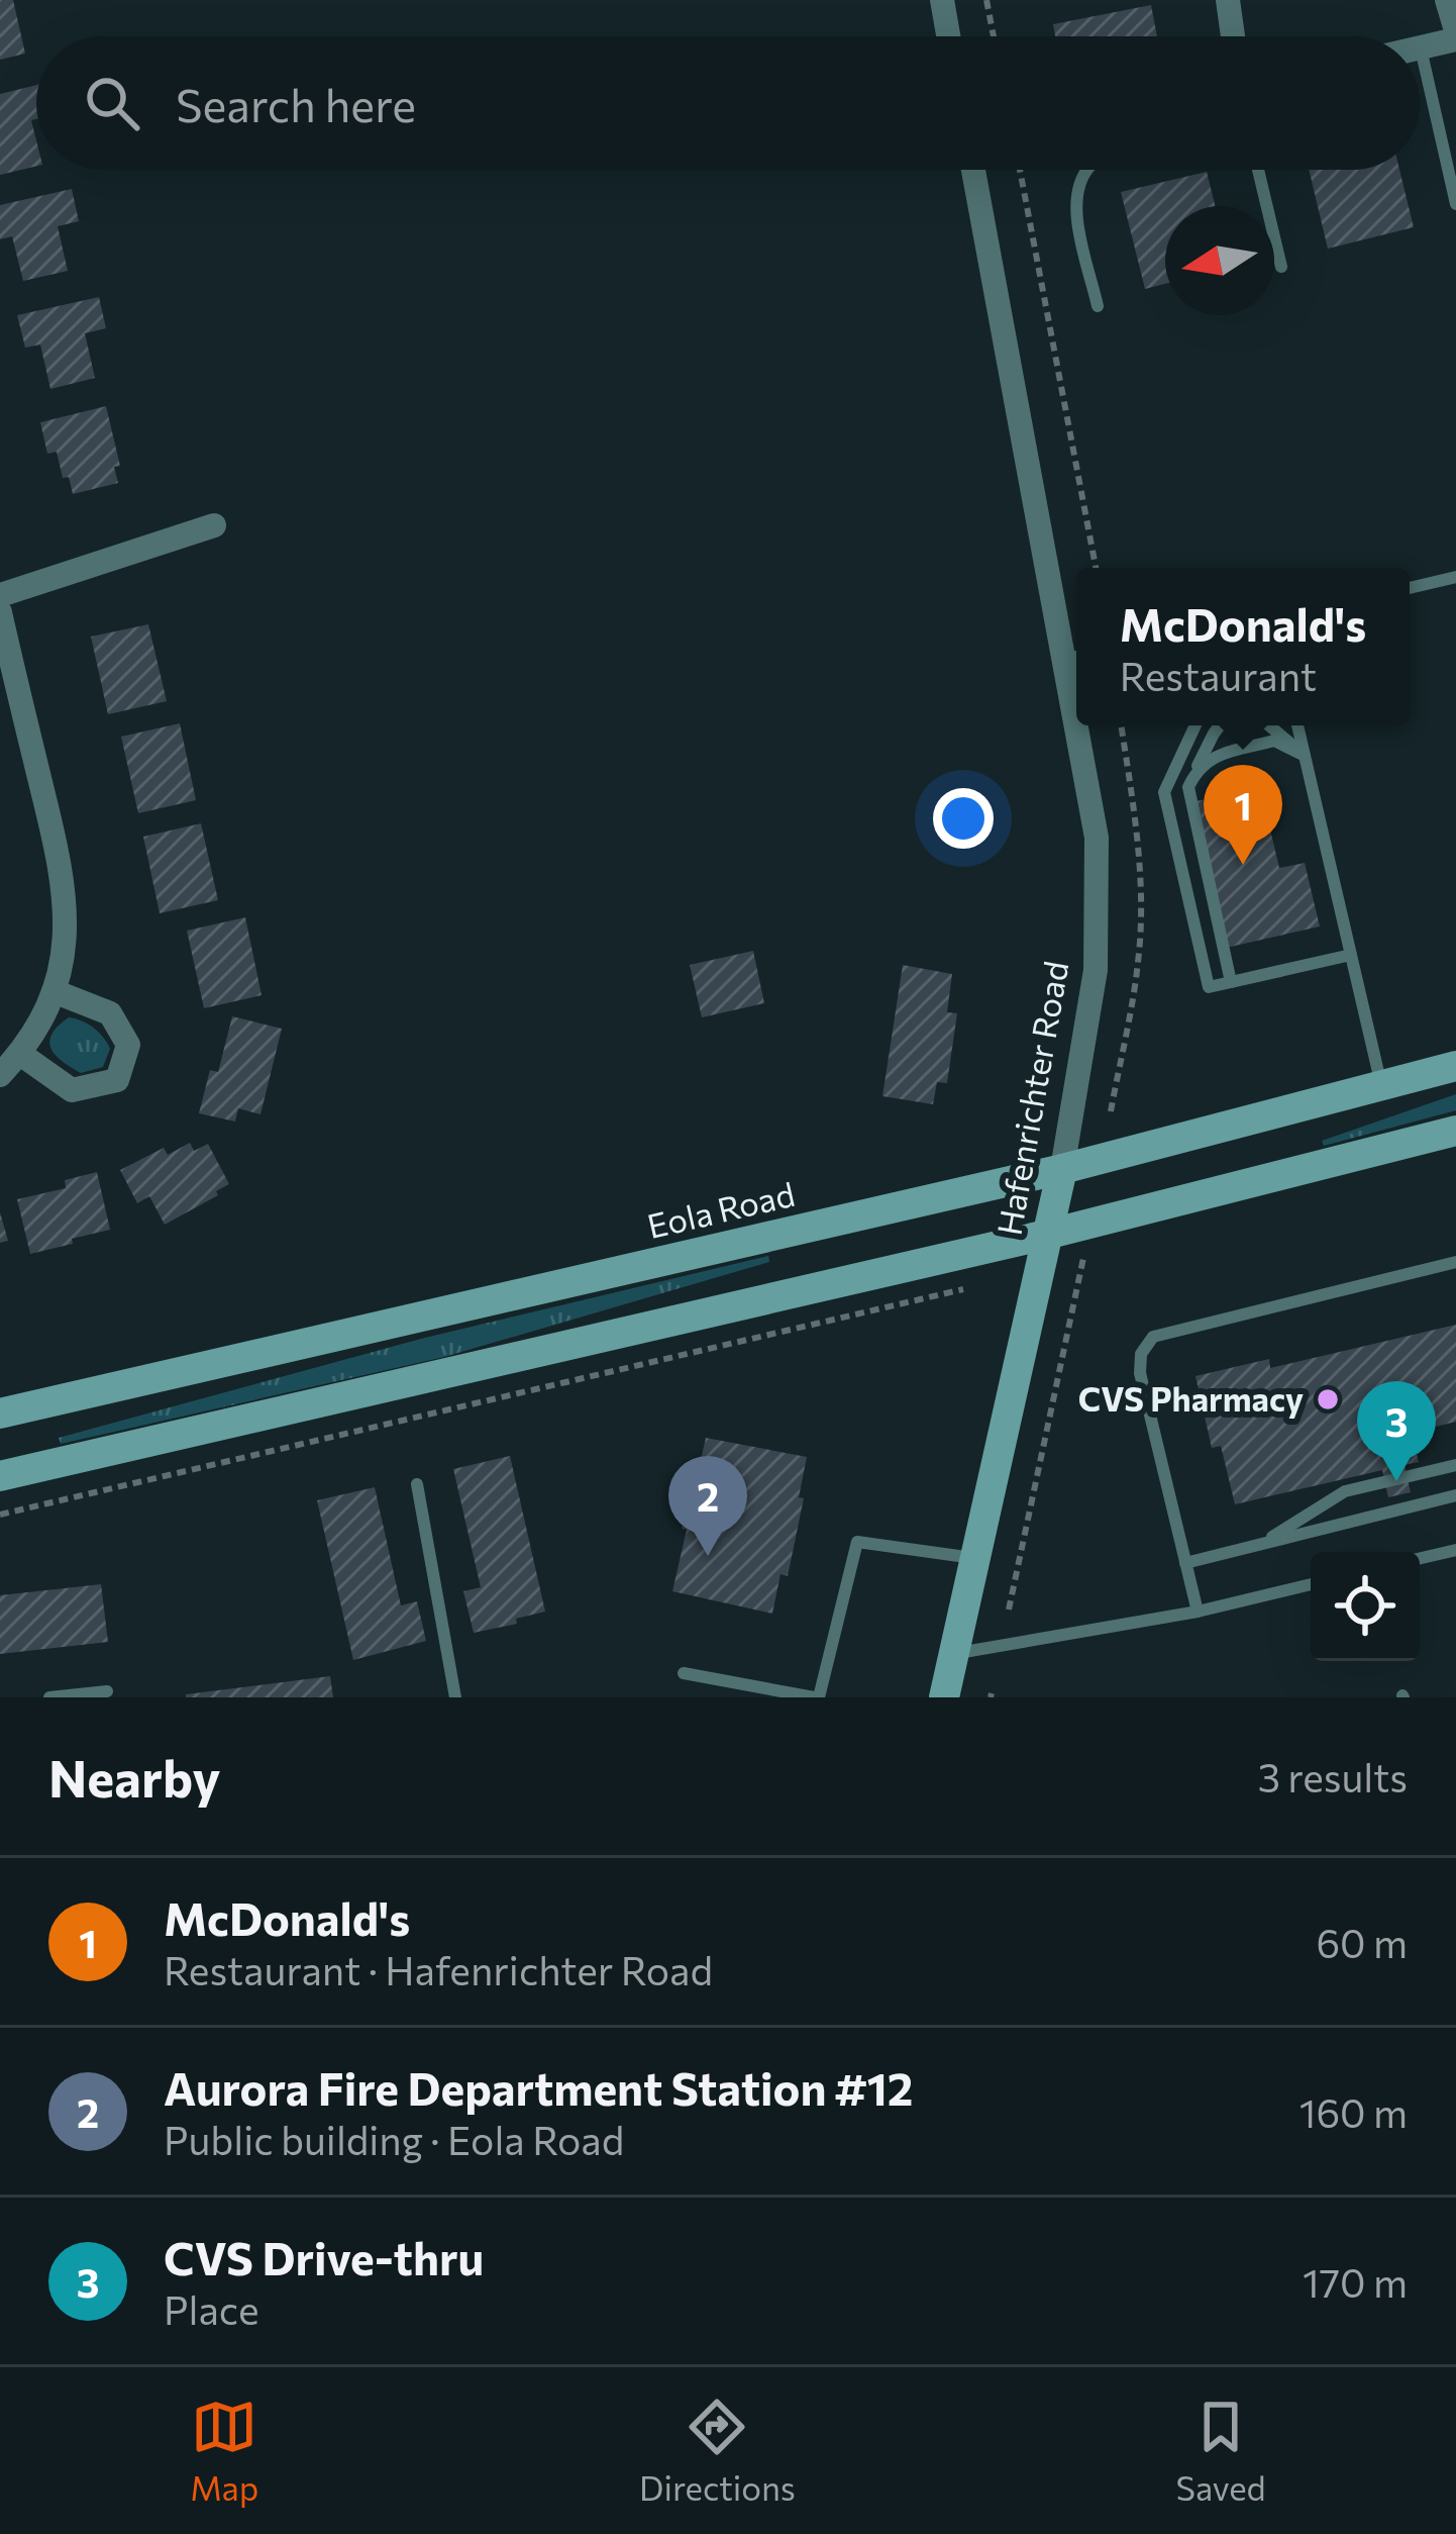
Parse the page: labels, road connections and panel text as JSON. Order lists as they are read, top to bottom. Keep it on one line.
{"streets":{"street":["Hafenrichter Road","Eola Road"]},"crossings":[["Hafenrichter Road","Eola Road"]],"places":["CVS Pharmacy"],"north":"left","page":{"search":"Search here","popup":["McDonald's","Restaurant"],"pins":["1","3","2"],"heading":["Nearby","3 results"],"list":[{"mark":"1","name":"McDonald's","note":"Restaurant · Hafenrichter Road","value":"60 m"},{"mark":"2","name":"Aurora Fire Department Station #12","note":"Public building · Eola Road","value":"160 m"},{"mark":"3","name":"CVS Drive-thru","note":"Place","value":"170 m"}],"nav":["Map","Directions","Saved"]}}
